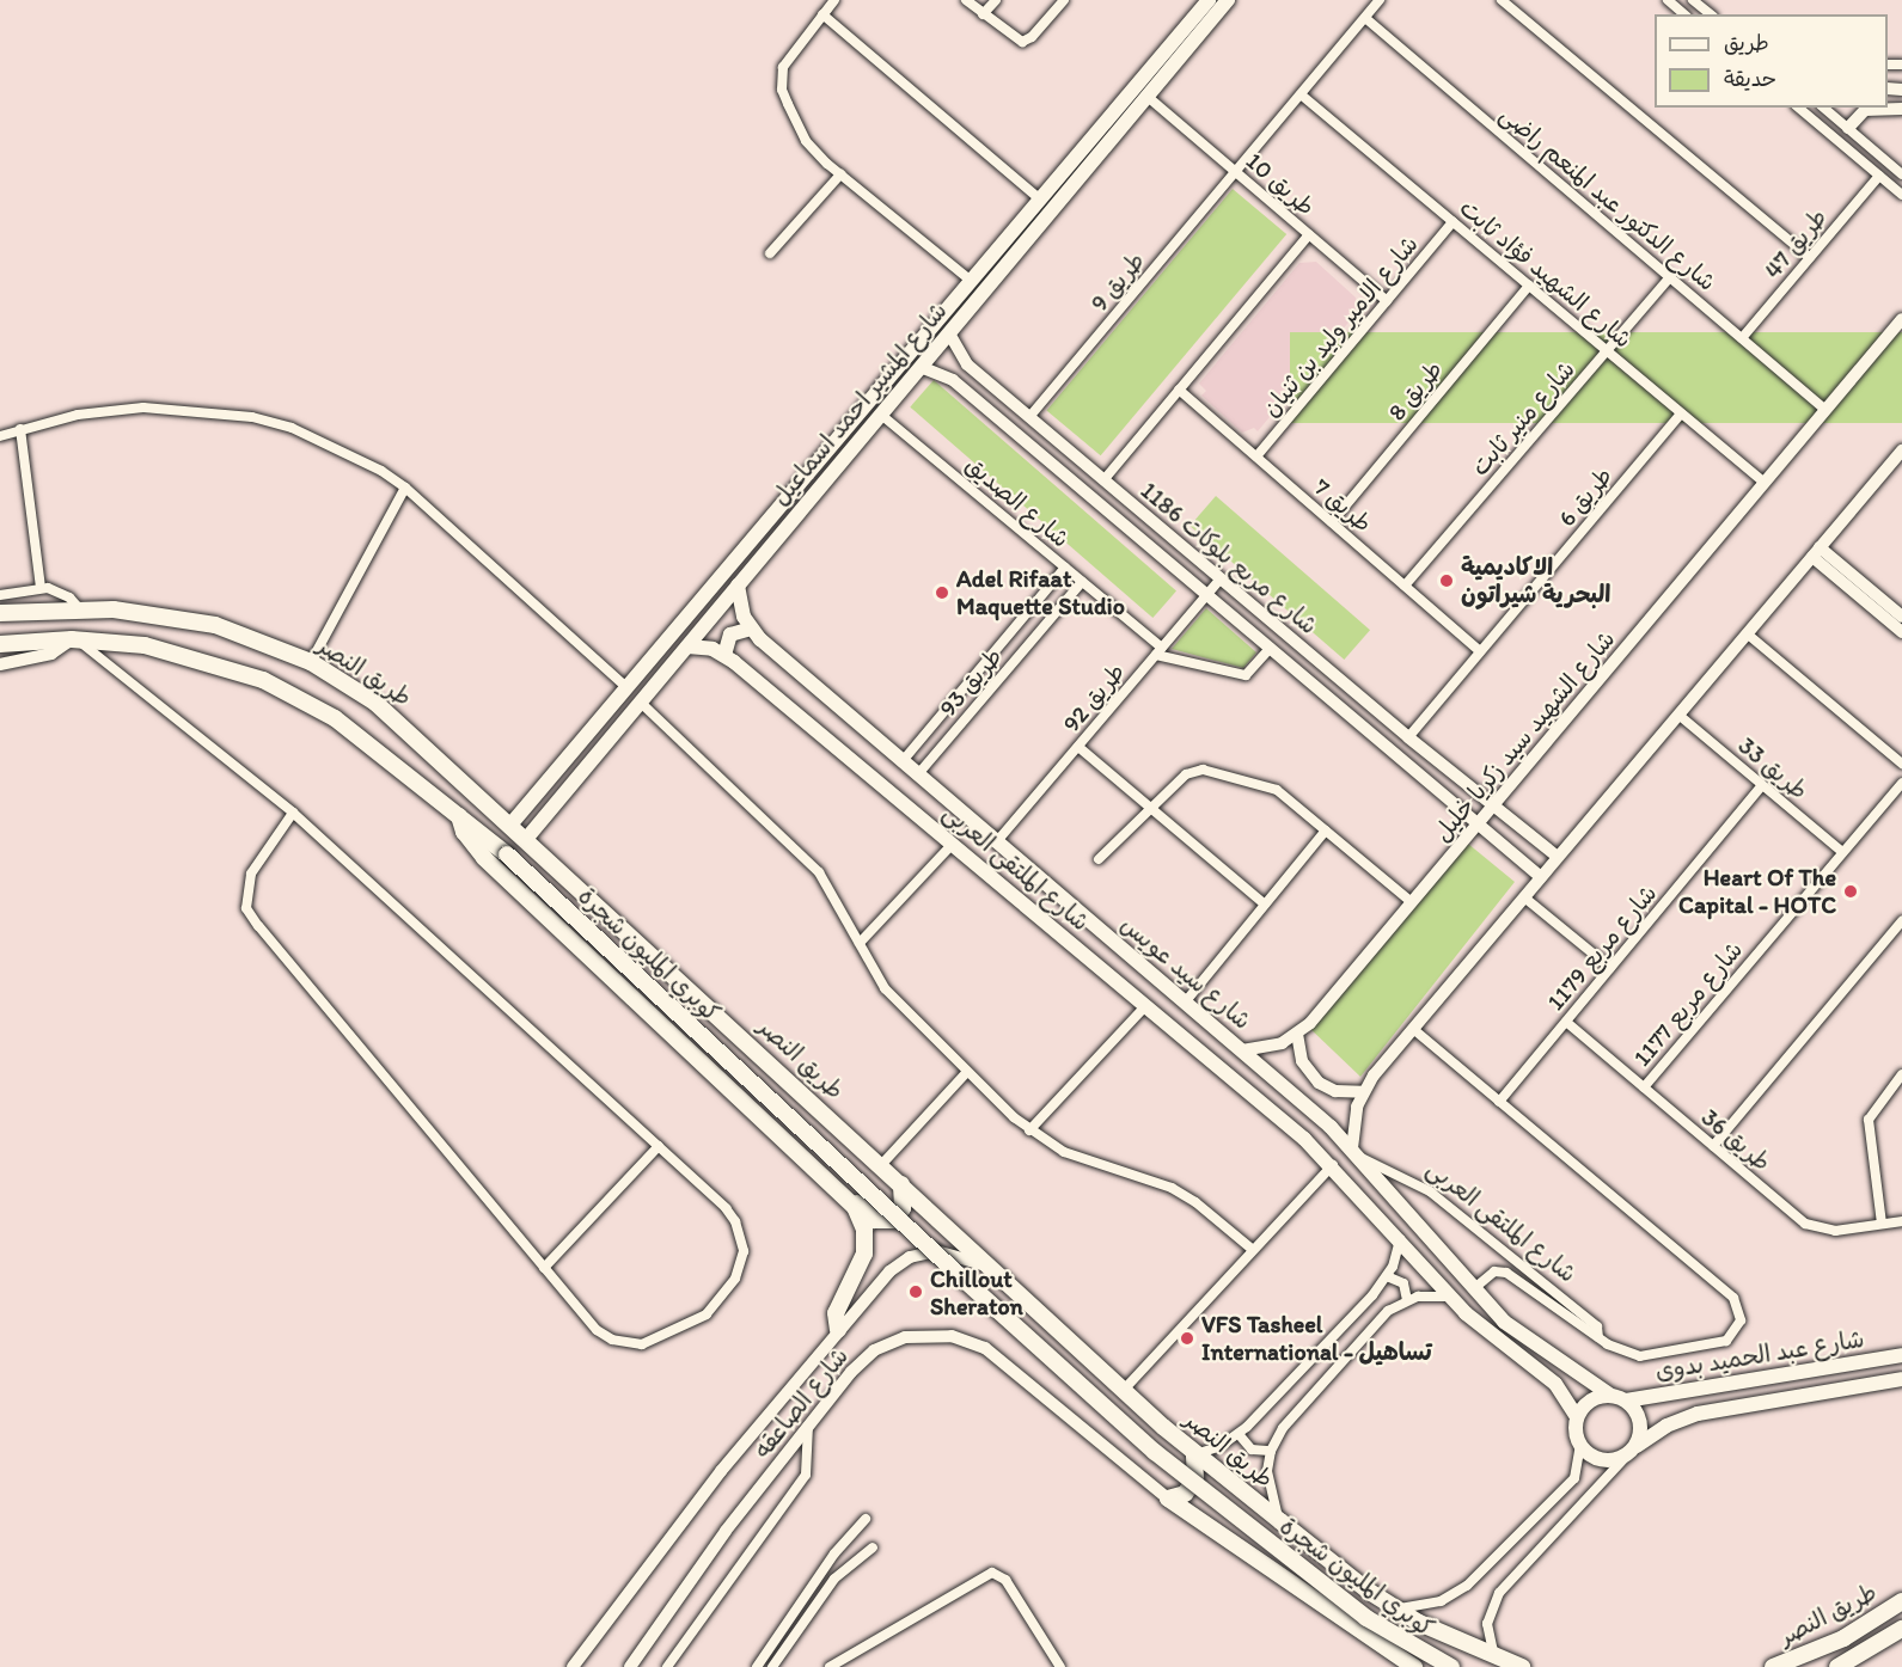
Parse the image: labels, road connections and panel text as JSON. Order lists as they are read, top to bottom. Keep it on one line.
{"streets":{"main road":["شارع المشير احمد اسماعيل","طريق النصر","شارع الملتقى العربى","كوبري المليون شجرة","شارع سيد عويس","شارع عبد الحميد بدوى"],"street":["طريق 10","شارع الدكتور عبد المنعم راضى","طريق 47","شارع الشهيد فؤاد ثابت","طريق 9","شارع الامير وليد بن ثنيان","طريق 8","شارع منير ثابت","طريق 6","شارع الصديق","طريق 7","شارع مربع بلوكات 1186","طريق 93","طريق 92","شارع الشهيد سيد زكريا خليل","طريق 33","شارع مربع 1179","شارع مربع 1177","طريق 36","شارع الصاعقه"]},"crossings":[["طريق 10","طريق 9"],["طريق 10","شارع الامير وليد بن ثنيان"],["طريق 10","شارع المشير احمد اسماعيل"],["شارع الدكتور عبد المنعم راضى","طريق 47"],["شارع الدكتور عبد المنعم راضى","طريق 9"],["شارع الدكتور عبد المنعم راضى","شارع منير ثابت"],["شارع الدكتور عبد المنعم راضى","شارع الشهيد سيد زكريا خليل"],["شارع الشهيد فؤاد ثابت","طريق 9"],["شارع الشهيد فؤاد ثابت","شارع الامير وليد بن ثنيان"],["شارع الشهيد فؤاد ثابت","طريق 8"],["شارع الشهيد فؤاد ثابت","شارع منير ثابت"],["شارع الشهيد فؤاد ثابت","طريق 6"],["شارع الشهيد فؤاد ثابت","شارع الشهيد سيد زكريا خليل"],["طريق 9","شارع مربع بلوكات 1186"],["شارع الامير وليد بن ثنيان","طريق 7"],["طريق 8","طريق 7"],["شارع المشير احمد اسماعيل","شارع الصديق"],["شارع المشير احمد اسماعيل","شارع مربع بلوكات 1186"],["شارع المشير احمد اسماعيل","طريق النصر"],["شارع المشير احمد اسماعيل","شارع الملتقى العربى"],["شارع المشير احمد اسماعيل","شارع سيد عويس"],["شارع منير ثابت","طريق 7"],["طريق 6","طريق 7"],["طريق 6","شارع مربع بلوكات 1186"],["شارع الصديق","طريق 93"],["شارع الصديق","طريق 92"],["شارع مربع بلوكات 1186","طريق 92"],["شارع مربع بلوكات 1186","شارع الشهيد سيد زكريا خليل"],["طريق النصر","شارع الصاعقه"],["طريق 93","شارع سيد عويس"],["طريق 92","شارع سيد عويس"],["شارع الشهيد سيد زكريا خليل","شارع سيد عويس"],["طريق 33","شارع مربع 1179"],["طريق 33","شارع مربع 1177"],["شارع الملتقى العربى","شارع سيد عويس"],["شارع الملتقى العربى","شارع عبد الحميد بدوى"],["شارع مربع 1179","طريق 36"],["شارع سيد عويس","شارع عبد الحميد بدوى"],["شارع مربع 1177","طريق 36"]],"places":["الاكاديمية البحرية شيراتون","Adel Rifaat Maquette Studio","Heart Of The Capital - HOTC","Chillout Sheraton","VFS Tasheel International - تساهيل"],"legend":["طريق","حديقة"]}
